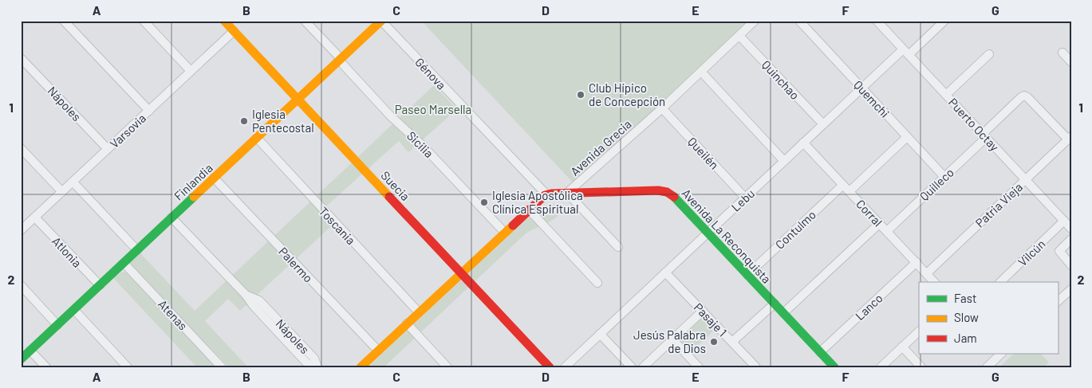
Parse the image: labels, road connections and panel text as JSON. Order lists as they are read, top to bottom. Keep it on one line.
{"streets":{"street":["Génova","Quinchao","Quemchi","Nápoles","Puerto Octay","Varsovia","Sicilia","Avenida Grecia","Queilén","Finlandia","Quilleco","Suecia","Lebu","Patria Vieja","Corral","Toscania","Contulmo","Avenida La Reconquista","Atlonia","Vilcún","Palermo","Lanco","Atenas","Pasaje 1"]},"crossings":[["Génova","Finlandia"],["Génova","Avenida La Reconquista"],["Quinchao","Avenida Grecia"],["Quinchao","Lebu"],["Quemchi","Quilleco"],["Quemchi","Lebu"],["Nápoles","Varsovia"],["Nápoles","Finlandia"],["Puerto Octay","Quilleco"],["Puerto Octay","Lebu"],["Puerto Octay","Patria Vieja"],["Puerto Octay","Vilcún"],["Varsovia","Suecia"],["Varsovia","Atlonia"],["Sicilia","Finlandia"],["Avenida Grecia","Queilén"],["Avenida Grecia","Avenida La Reconquista"],["Queilén","Lebu"],["Finlandia","Suecia"],["Finlandia","Toscania"],["Finlandia","Atlonia"],["Finlandia","Palermo"],["Finlandia","Atenas"],["Quilleco","Patria Vieja"],["Quilleco","Corral"],["Lebu","Corral"],["Lebu","Avenida La Reconquista"],["Lebu","Pasaje 1"],["Patria Vieja","Corral"],["Corral","Contulmo"],["Corral","Lanco"],["Contulmo","Avenida La Reconquista"],["Avenida La Reconquista","Lanco"]],"parks":["Paseo Marsella"],"places":["Club Hípico de Concepción","Iglesia Pentecostal","Iglesia Apostólica Clínica Espiritual","Jesús Palabra de Dios"],"legend":["Fast","Slow","Jam"],"grid":{"columns":["A","B","C","D","E","F","G"],"rows":["1","2"]}}
